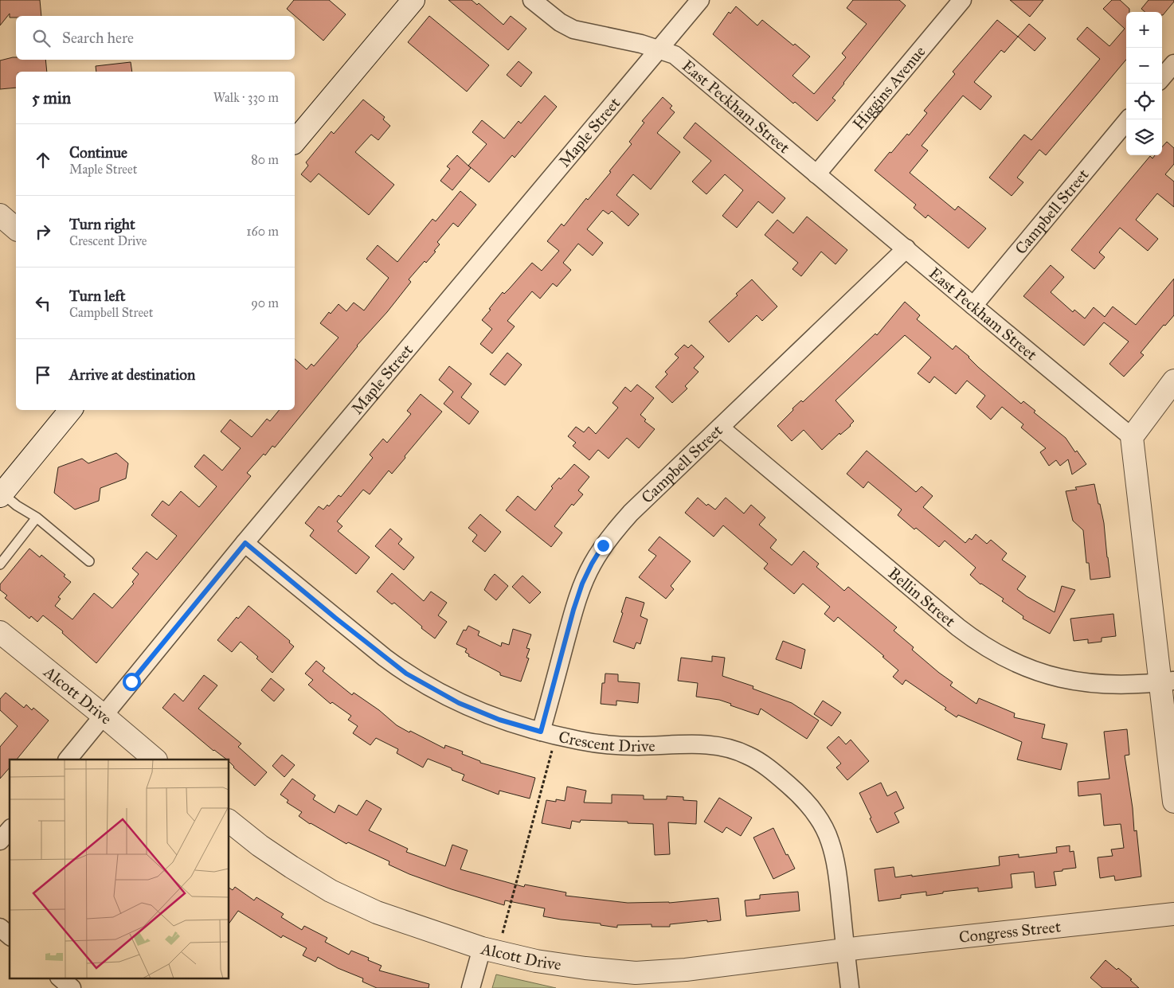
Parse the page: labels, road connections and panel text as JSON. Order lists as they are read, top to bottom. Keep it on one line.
{"streets":{"street":["Higgins Avenue","East Peckham Street","Maple Street","Campbell Street","Bellin Street","Alcott Drive","Crescent Drive","Congress Street"]},"crossings":[["Higgins Avenue","East Peckham Street"],["East Peckham Street","Maple Street"],["East Peckham Street","Campbell Street"],["Maple Street","Alcott Drive"],["Maple Street","Crescent Drive"],["Campbell Street","Bellin Street"],["Campbell Street","Crescent Drive"],["Alcott Drive","Crescent Drive"],["Alcott Drive","Congress Street"],["Crescent Drive","Congress Street"]],"page":{"map_buttons":["+","−"],"search":"Search here","heading":["5 min","Walk · 330 m"],"list":[["Continue","Maple Street","80 m"],["Turn right","Crescent Drive","160 m"],["Turn left","Campbell Street","90 m"],"Arrive at destination"]}}
